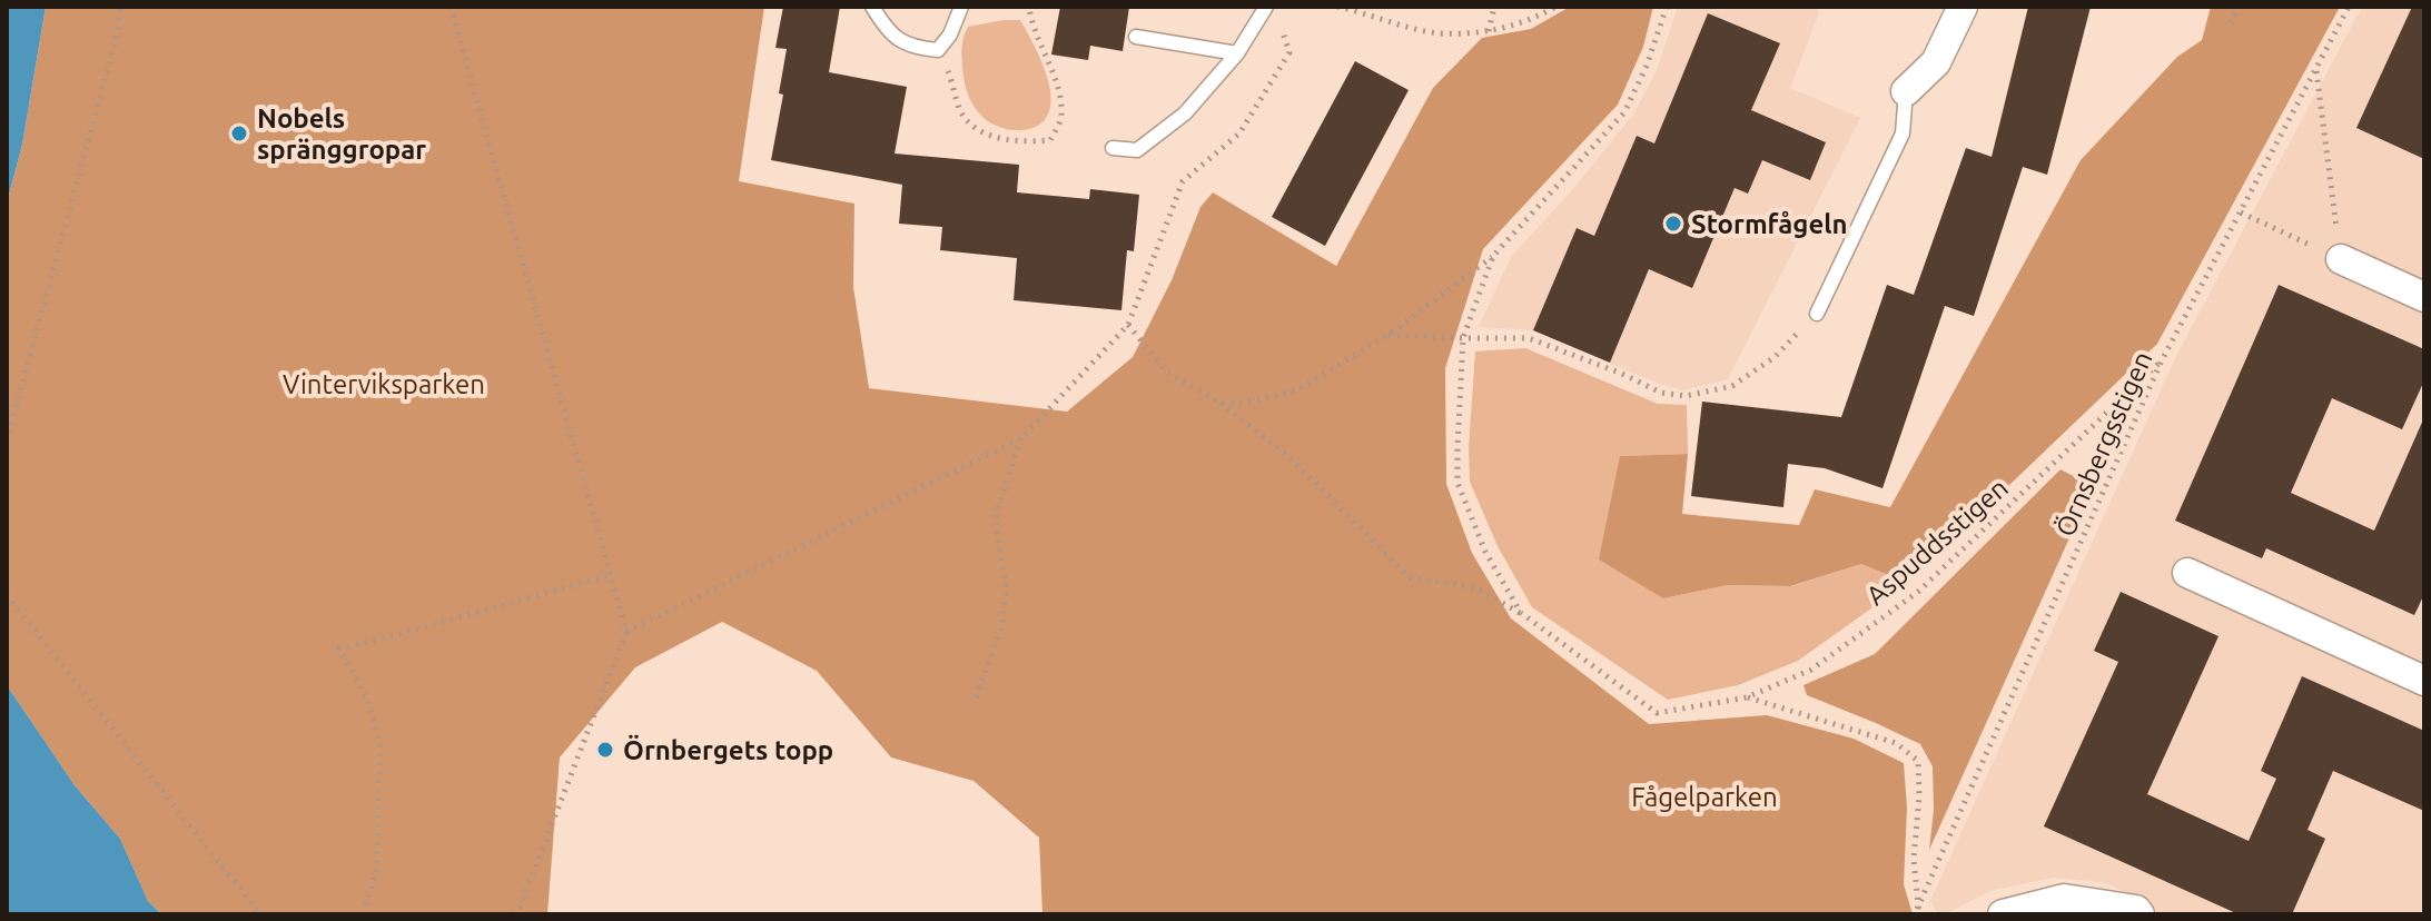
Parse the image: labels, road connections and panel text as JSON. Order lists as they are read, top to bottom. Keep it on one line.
{"streets":{"path":["Örnsbergsstigen","Aspuddsstigen"]},"crossings":[["Örnsbergsstigen","Aspuddsstigen"]],"parks":["Vinterviksparken","Fågelparken"],"places":["Nobels spränggropar","Stormfågeln","Örnbergets topp"]}
